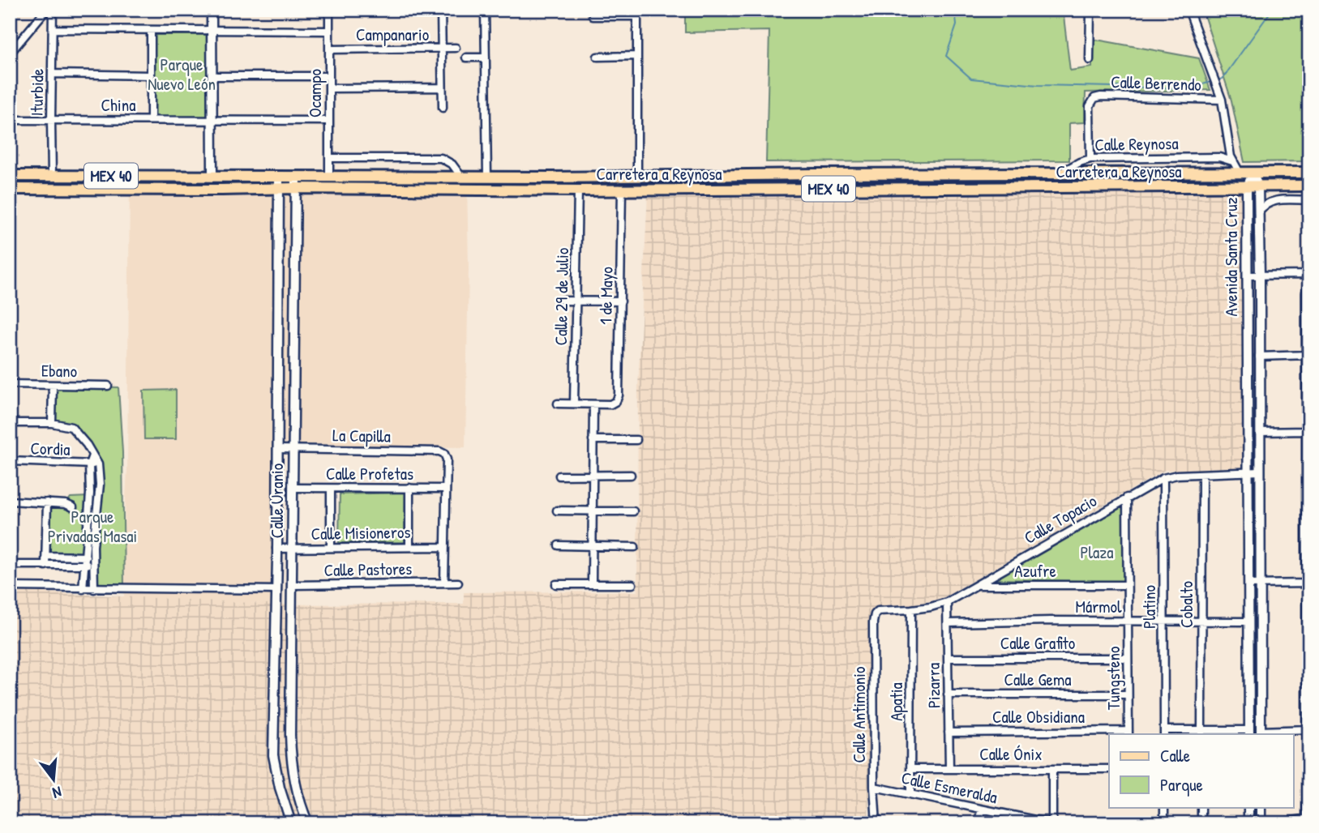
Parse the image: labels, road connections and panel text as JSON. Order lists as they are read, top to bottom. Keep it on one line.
{"streets":{"main road":["Carretera a Reynosa","MEX 40"],"street":["Campanario","Calle Berrendo","Iturbide","Ocampo","China","Calle Reynosa","Avenida Santa Cruz","1 de Mayo","Calle 29 de Julio","Ebano","La Capilla","Cordia","Calle Profetas","Calle Uranio","Calle Topacio","Calle Misioneros","Calle Pastores","Azufre","Cobalto","Mármol","Platino","Calle Grafito","Tungsteno","Calle Gema","Pizarra","Apatia","Calle Antimonio","Calle Obsidiana","Calle Ónix","Calle Esmeralda"]},"crossings":[["Campanario","Ocampo"],["Calle Berrendo","Calle Reynosa"],["Iturbide","China"],["Iturbide","Carretera a Reynosa"],["Ocampo","China"],["Ocampo","Carretera a Reynosa"],["Calle Reynosa","Carretera a Reynosa"],["Carretera a Reynosa","Avenida Santa Cruz"],["Carretera a Reynosa","1 de Mayo"],["Carretera a Reynosa","Calle 29 de Julio"],["Carretera a Reynosa","Calle Uranio"],["Avenida Santa Cruz","Calle Topacio"],["Avenida Santa Cruz","Mármol"],["La Capilla","Calle Profetas"],["La Capilla","Calle Uranio"],["Calle Profetas","Calle Uranio"],["Calle Uranio","Calle Misioneros"],["Calle Uranio","Calle Pastores"],["Calle Topacio","Azufre"],["Calle Topacio","Cobalto"],["Calle Topacio","Platino"],["Calle Topacio","Tungsteno"],["Calle Topacio","Pizarra"],["Calle Topacio","Apatia"],["Calle Topacio","Calle Antimonio"],["Azufre","Tungsteno"],["Cobalto","Mármol"],["Mármol","Platino"],["Mármol","Tungsteno"],["Mármol","Pizarra"],["Calle Grafito","Tungsteno"],["Calle Grafito","Pizarra"],["Tungsteno","Calle Gema"],["Tungsteno","Calle Obsidiana"],["Calle Gema","Pizarra"],["Pizarra","Calle Obsidiana"],["Pizarra","Calle Ónix"],["Apatia","Calle Ónix"],["Apatia","Calle Esmeralda"],["Calle Antimonio","Calle Esmeralda"]],"parks":["Parque Nuevo León","Parque Privadas Masai","Plaza"],"legend":["Calle","Parque"],"north":"bottom"}
